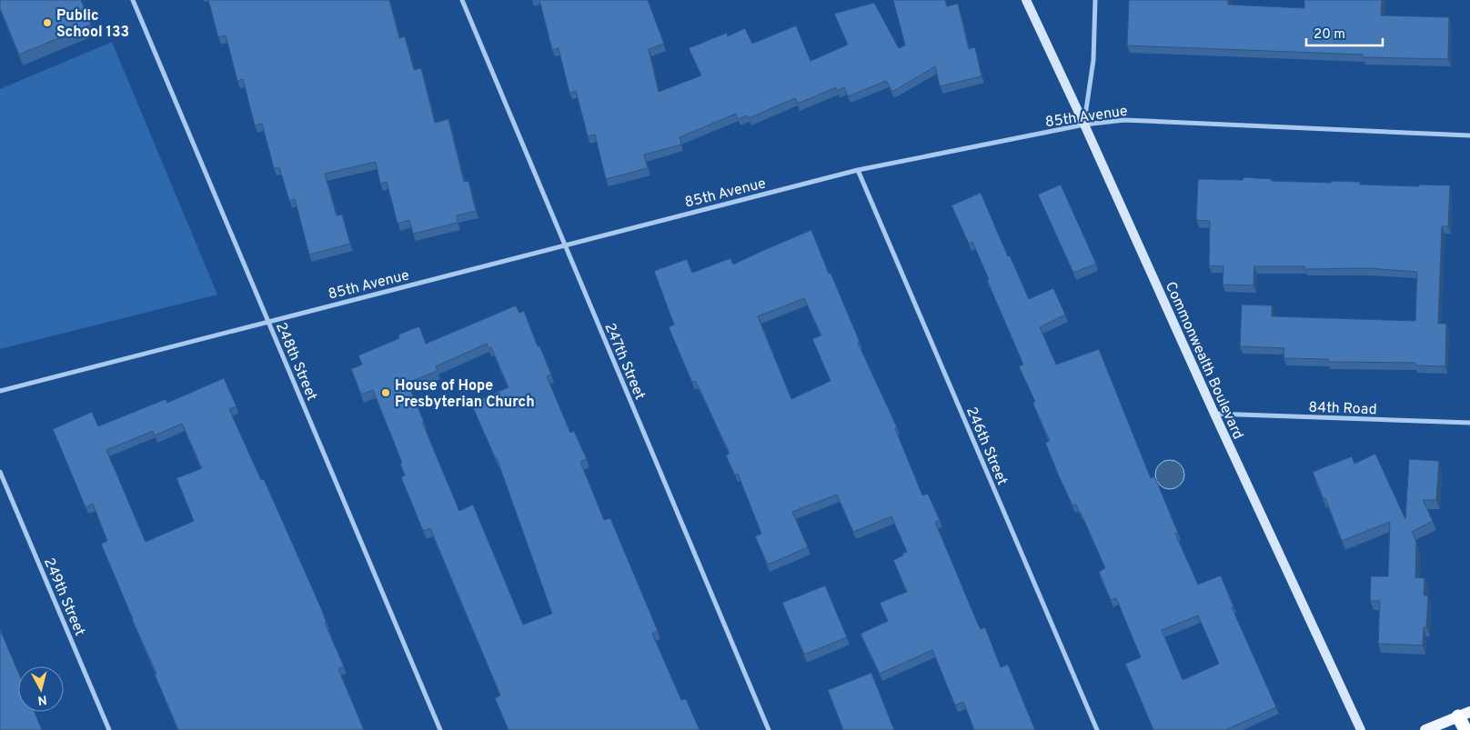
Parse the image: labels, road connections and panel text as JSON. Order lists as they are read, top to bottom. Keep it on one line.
{"streets":{"street":["85th Avenue","Commonwealth Boulevard","248th Street","247th Street","84th Road","246th Street","249th Street"]},"crossings":[["85th Avenue","Commonwealth Boulevard"],["85th Avenue","248th Street"],["85th Avenue","247th Street"],["85th Avenue","246th Street"],["Commonwealth Boulevard","84th Road"]],"places":["Public School 133","House of Hope Presbyterian Church"],"scale_bar":"20 m","north":"bottom"}
